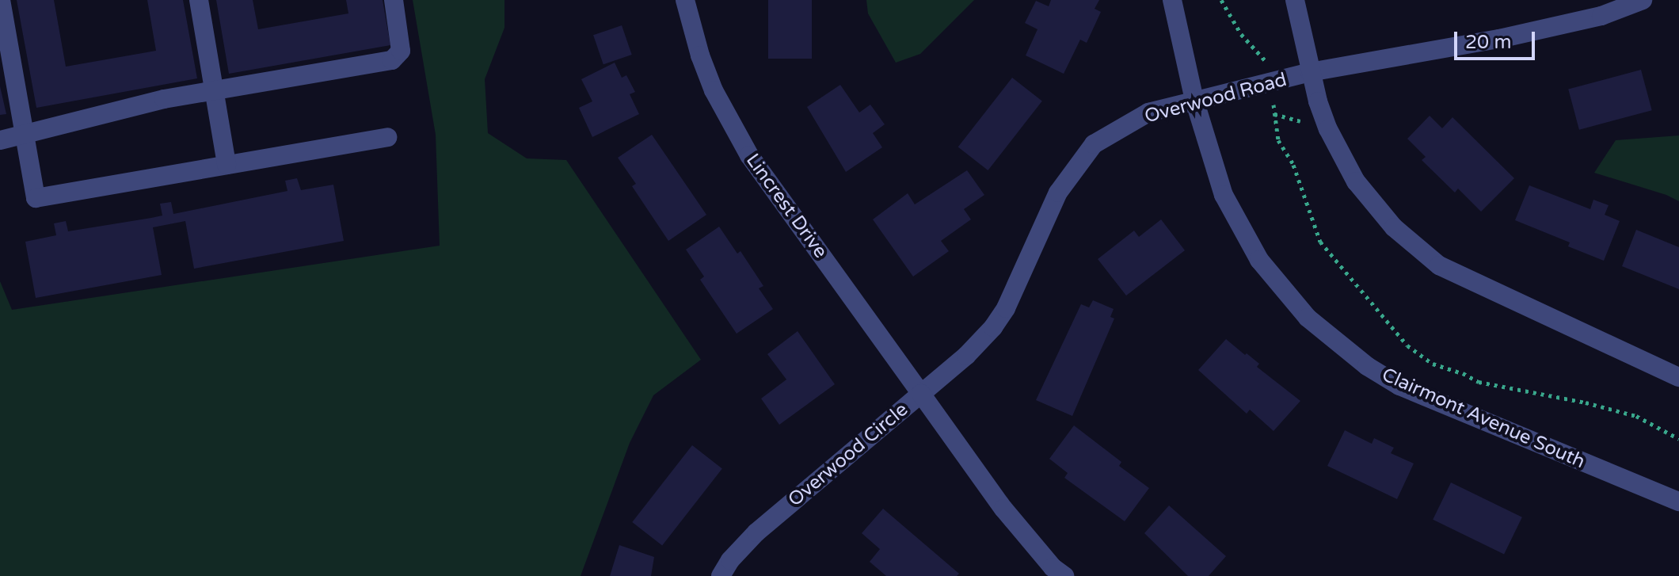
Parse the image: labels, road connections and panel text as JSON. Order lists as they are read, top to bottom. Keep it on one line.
{"streets":{"street":["Overwood Road","Lincrest Drive","Clairmont Avenue South","Overwood Circle"]},"crossings":[["Overwood Road","Lincrest Drive"],["Overwood Road","Clairmont Avenue South"],["Overwood Road","Overwood Circle"],["Lincrest Drive","Overwood Circle"]],"scale_bar":"20 m"}
